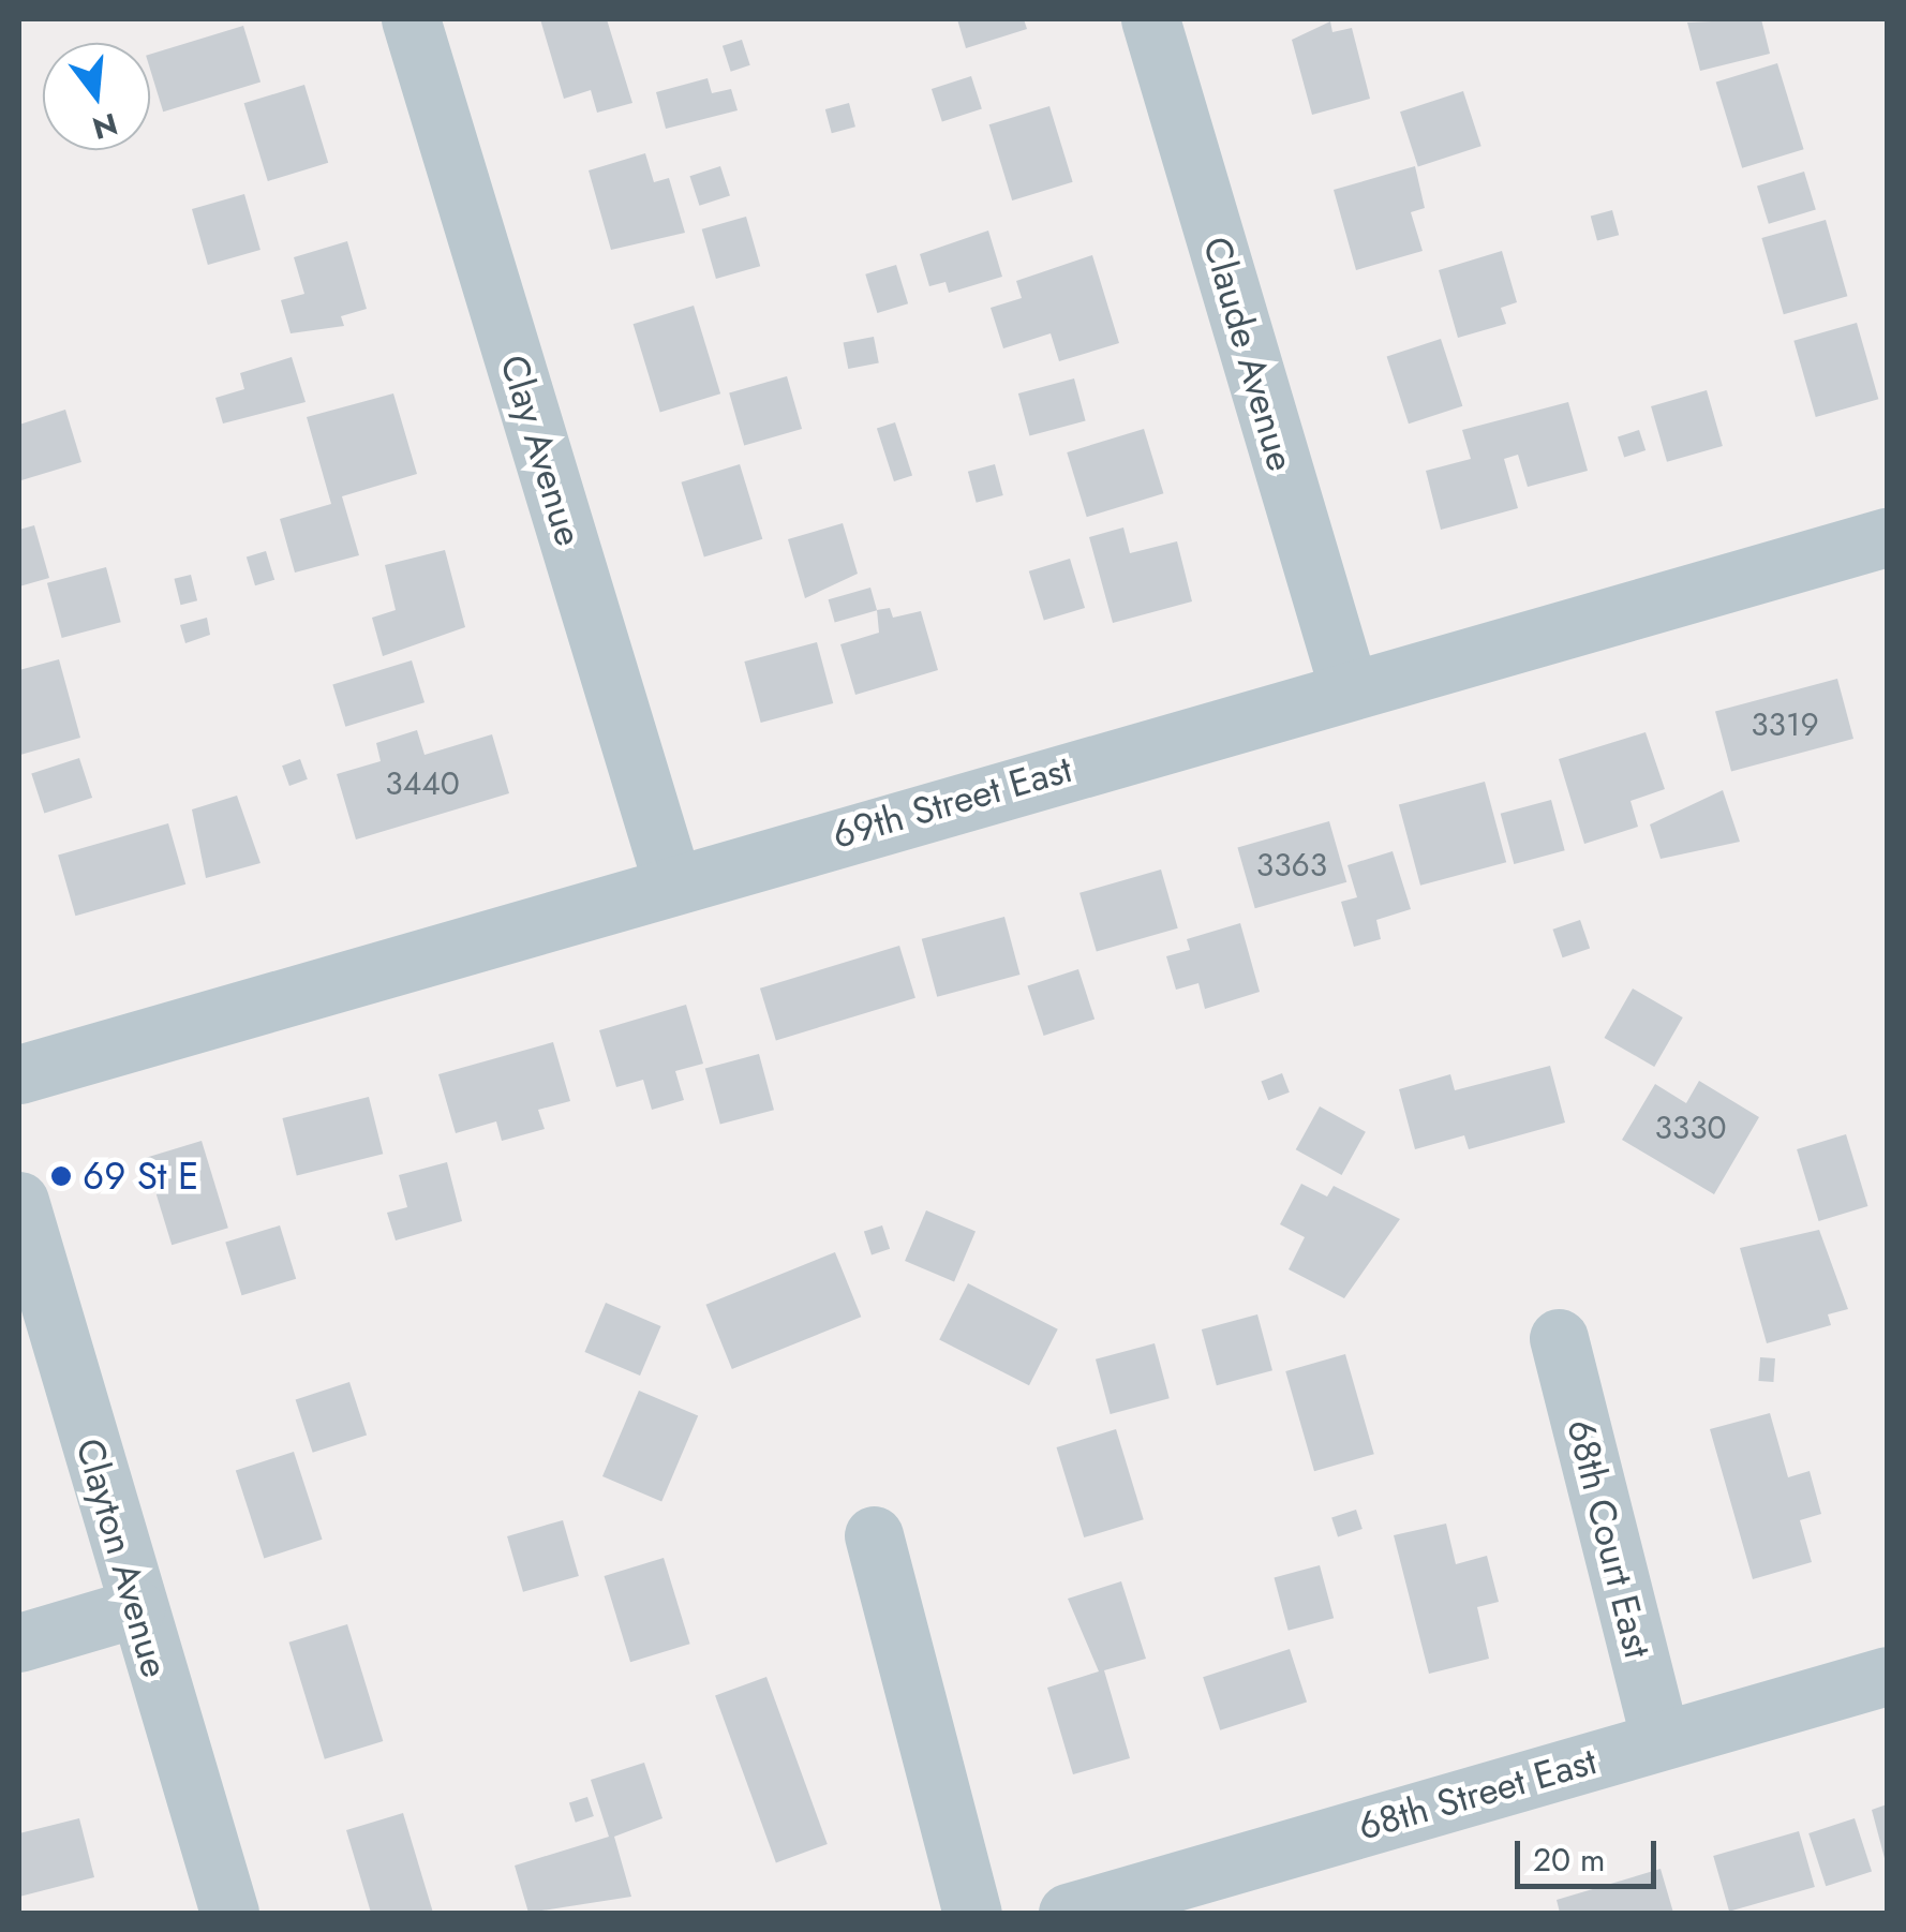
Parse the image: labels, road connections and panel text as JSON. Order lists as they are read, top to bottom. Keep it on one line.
{"streets":{"street":["Claude Avenue","Clay Avenue","69th Street East","68th Court East","Clayton Avenue","68th Street East"]},"crossings":[["Claude Avenue","69th Street East"],["Clay Avenue","69th Street East"],["68th Court East","68th Street East"]],"places":["69 St E"],"house_numbers":["3319","3440","3363","3330"],"scale_bar":"20 m","north":"bottom"}
